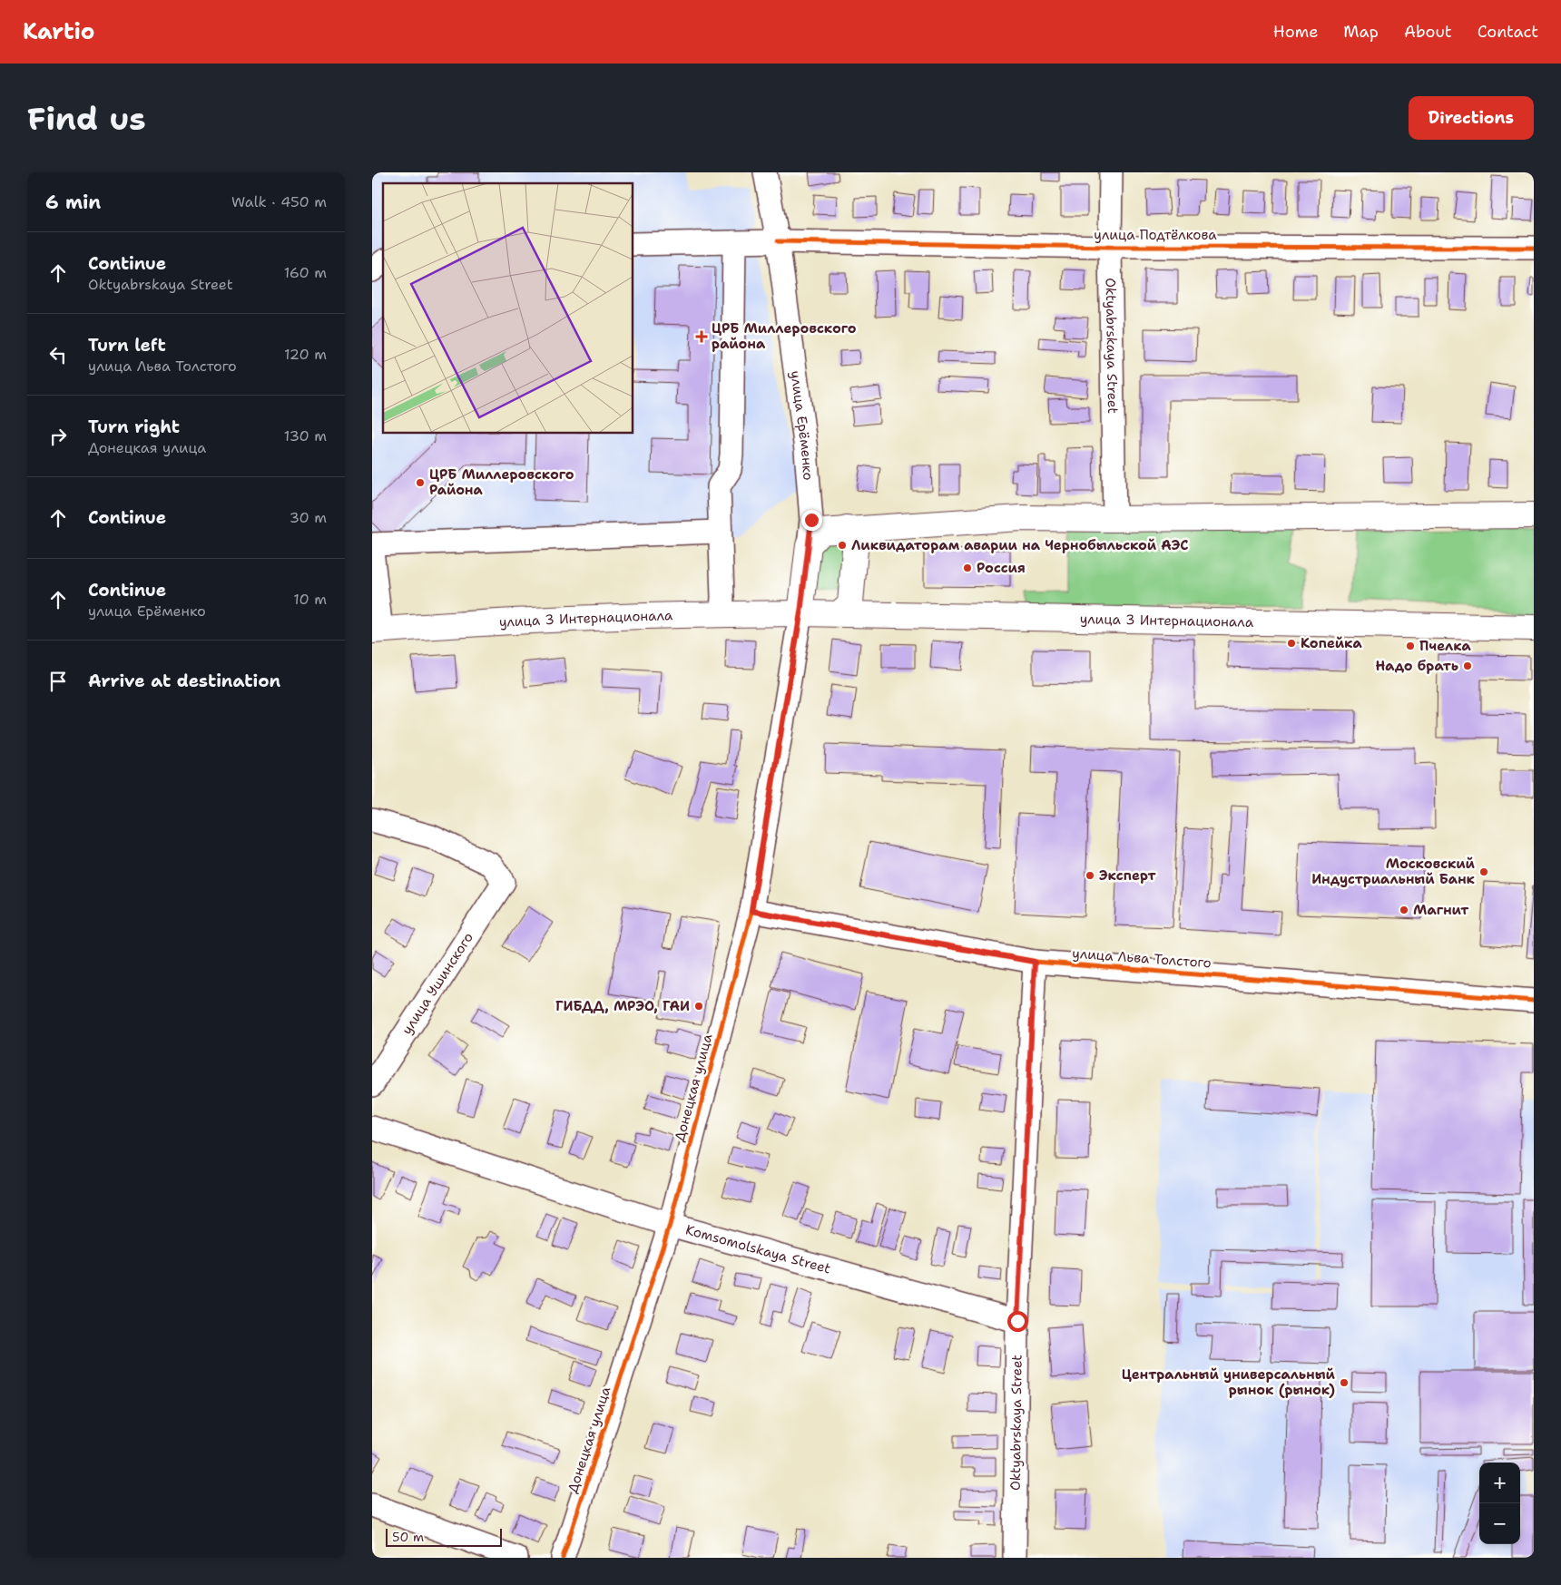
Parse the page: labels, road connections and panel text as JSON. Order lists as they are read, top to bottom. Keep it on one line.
{"streets":{"main road":["улица 3 Интернационала"],"street":["улица Подтёлкова","Oktyabrskaya Street","улица Ерёменко","улица Льва Толстого","улица Ушинского","Донецкая улица","Komsomolskaya Street"]},"crossings":[["улица Подтёлкова","Oktyabrskaya Street"],["улица Подтёлкова","улица Ерёменко"],["Oktyabrskaya Street","улица Льва Толстого"],["Oktyabrskaya Street","Komsomolskaya Street"],["улица 3 Интернационала","Донецкая улица"],["улица Льва Толстого","Донецкая улица"],["Донецкая улица","Komsomolskaya Street"]],"places":{"health":["ЦРБ Миллеровского района"],"other":["ЦРБ Миллеровского Района","Ликвидаторам аварии на Чернобыльской АЭС","Россия","Копейка","Пчелка","Надо брать","Московский Индустриальный Банк","Эксперт","Магнит","ГИБДД, МРЭО, ГАИ","Центральный универсальный рынок (рынок)"]},"scale_bar":"50 m","page":{"header":"Kartio","nav":["Home","Map","About","Contact"],"buttons":"Directions","title":"Find us","heading":["6 min","Walk · 450 m"],"list":[["Continue","Oktyabrskaya Street","160 m"],["Turn left","улица Льва Толстого","120 m"],["Turn right","Донецкая улица","130 m"],["Continue","30 m"],["Continue","улица Ерёменко","10 m"],"Arrive at destination"],"map_buttons":["+","−"],"scale":"50 m"}}
